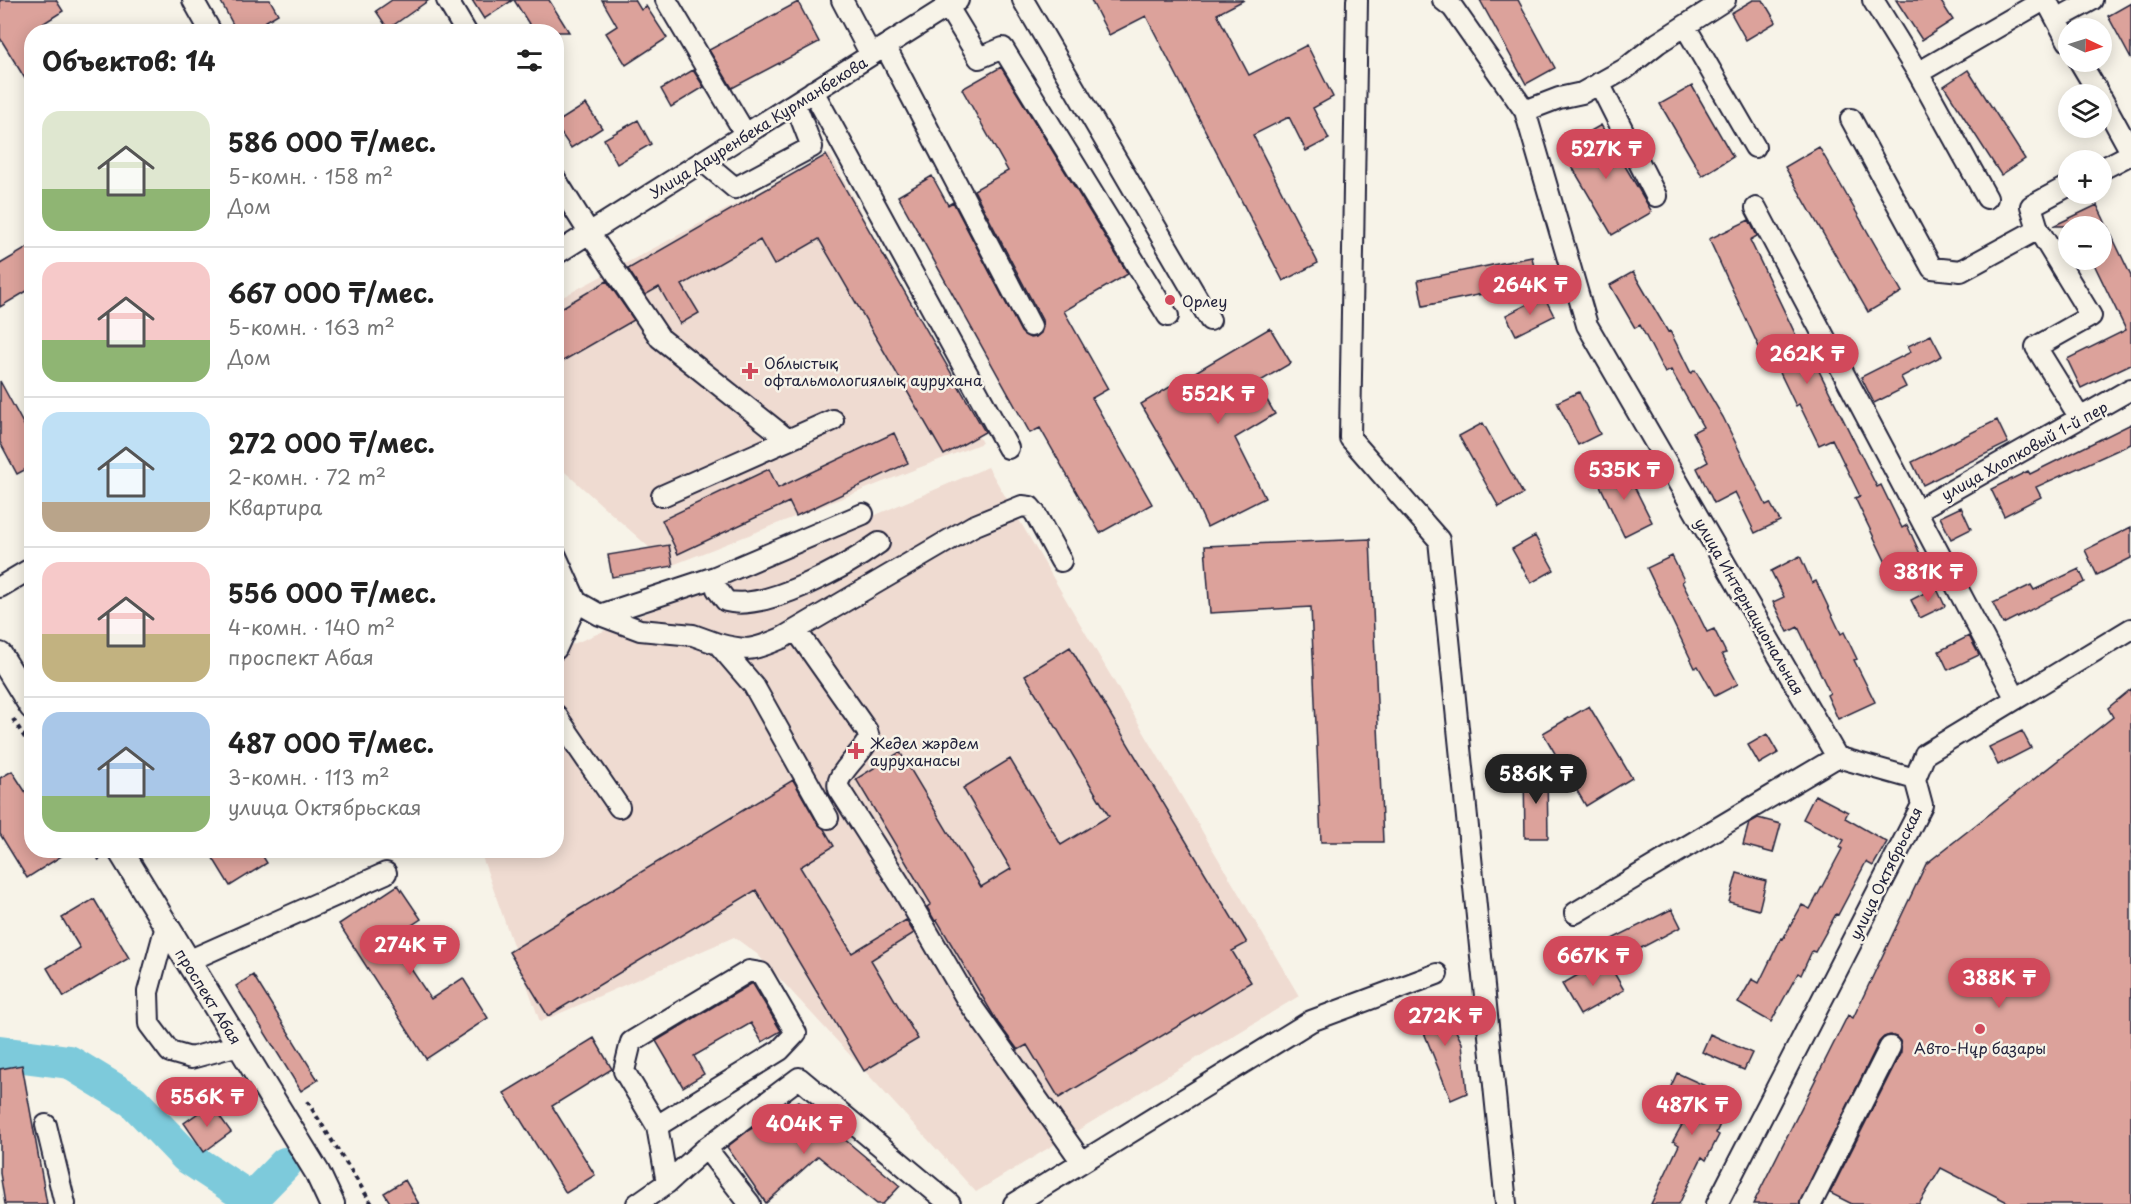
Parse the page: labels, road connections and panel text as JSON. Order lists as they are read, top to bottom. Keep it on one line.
{"streets":{"main road":["проспект Абая"],"street":["Улица Дауренбека Курманбекова","улица Хлопковый 1-й пер","улица Интернациональная","улица Октябрьская"]},"places":{"other":["Орлеу","Авто-Нұр базары"],"health":["Облыстық офтальмологиялық аурухана","Жедел жәрдем ауруханасы"]},"north":"right","page":{"map_buttons":["+","−"],"heading":"Объектов: 14","list":[{"name":"586 000 ₸/мес.","note":"5-комн. · 158 m² · Дом"},{"name":"667 000 ₸/мес.","note":"5-комн. · 163 m² · Дом"},{"name":"272 000 ₸/мес.","note":"2-комн. · 72 m² · Квартира"},{"name":"556 000 ₸/мес.","note":"4-комн. · 140 m² · проспект Абая"},{"name":"487 000 ₸/мес.","note":"3-комн. · 113 m² · улица Октябрьская"}],"price":["527K ₸","264K ₸","262K ₸","552K ₸","535K ₸","381K ₸","586K ₸","274K ₸","667K ₸","388K ₸","272K ₸","556K ₸","487K ₸","404K ₸"]}}
